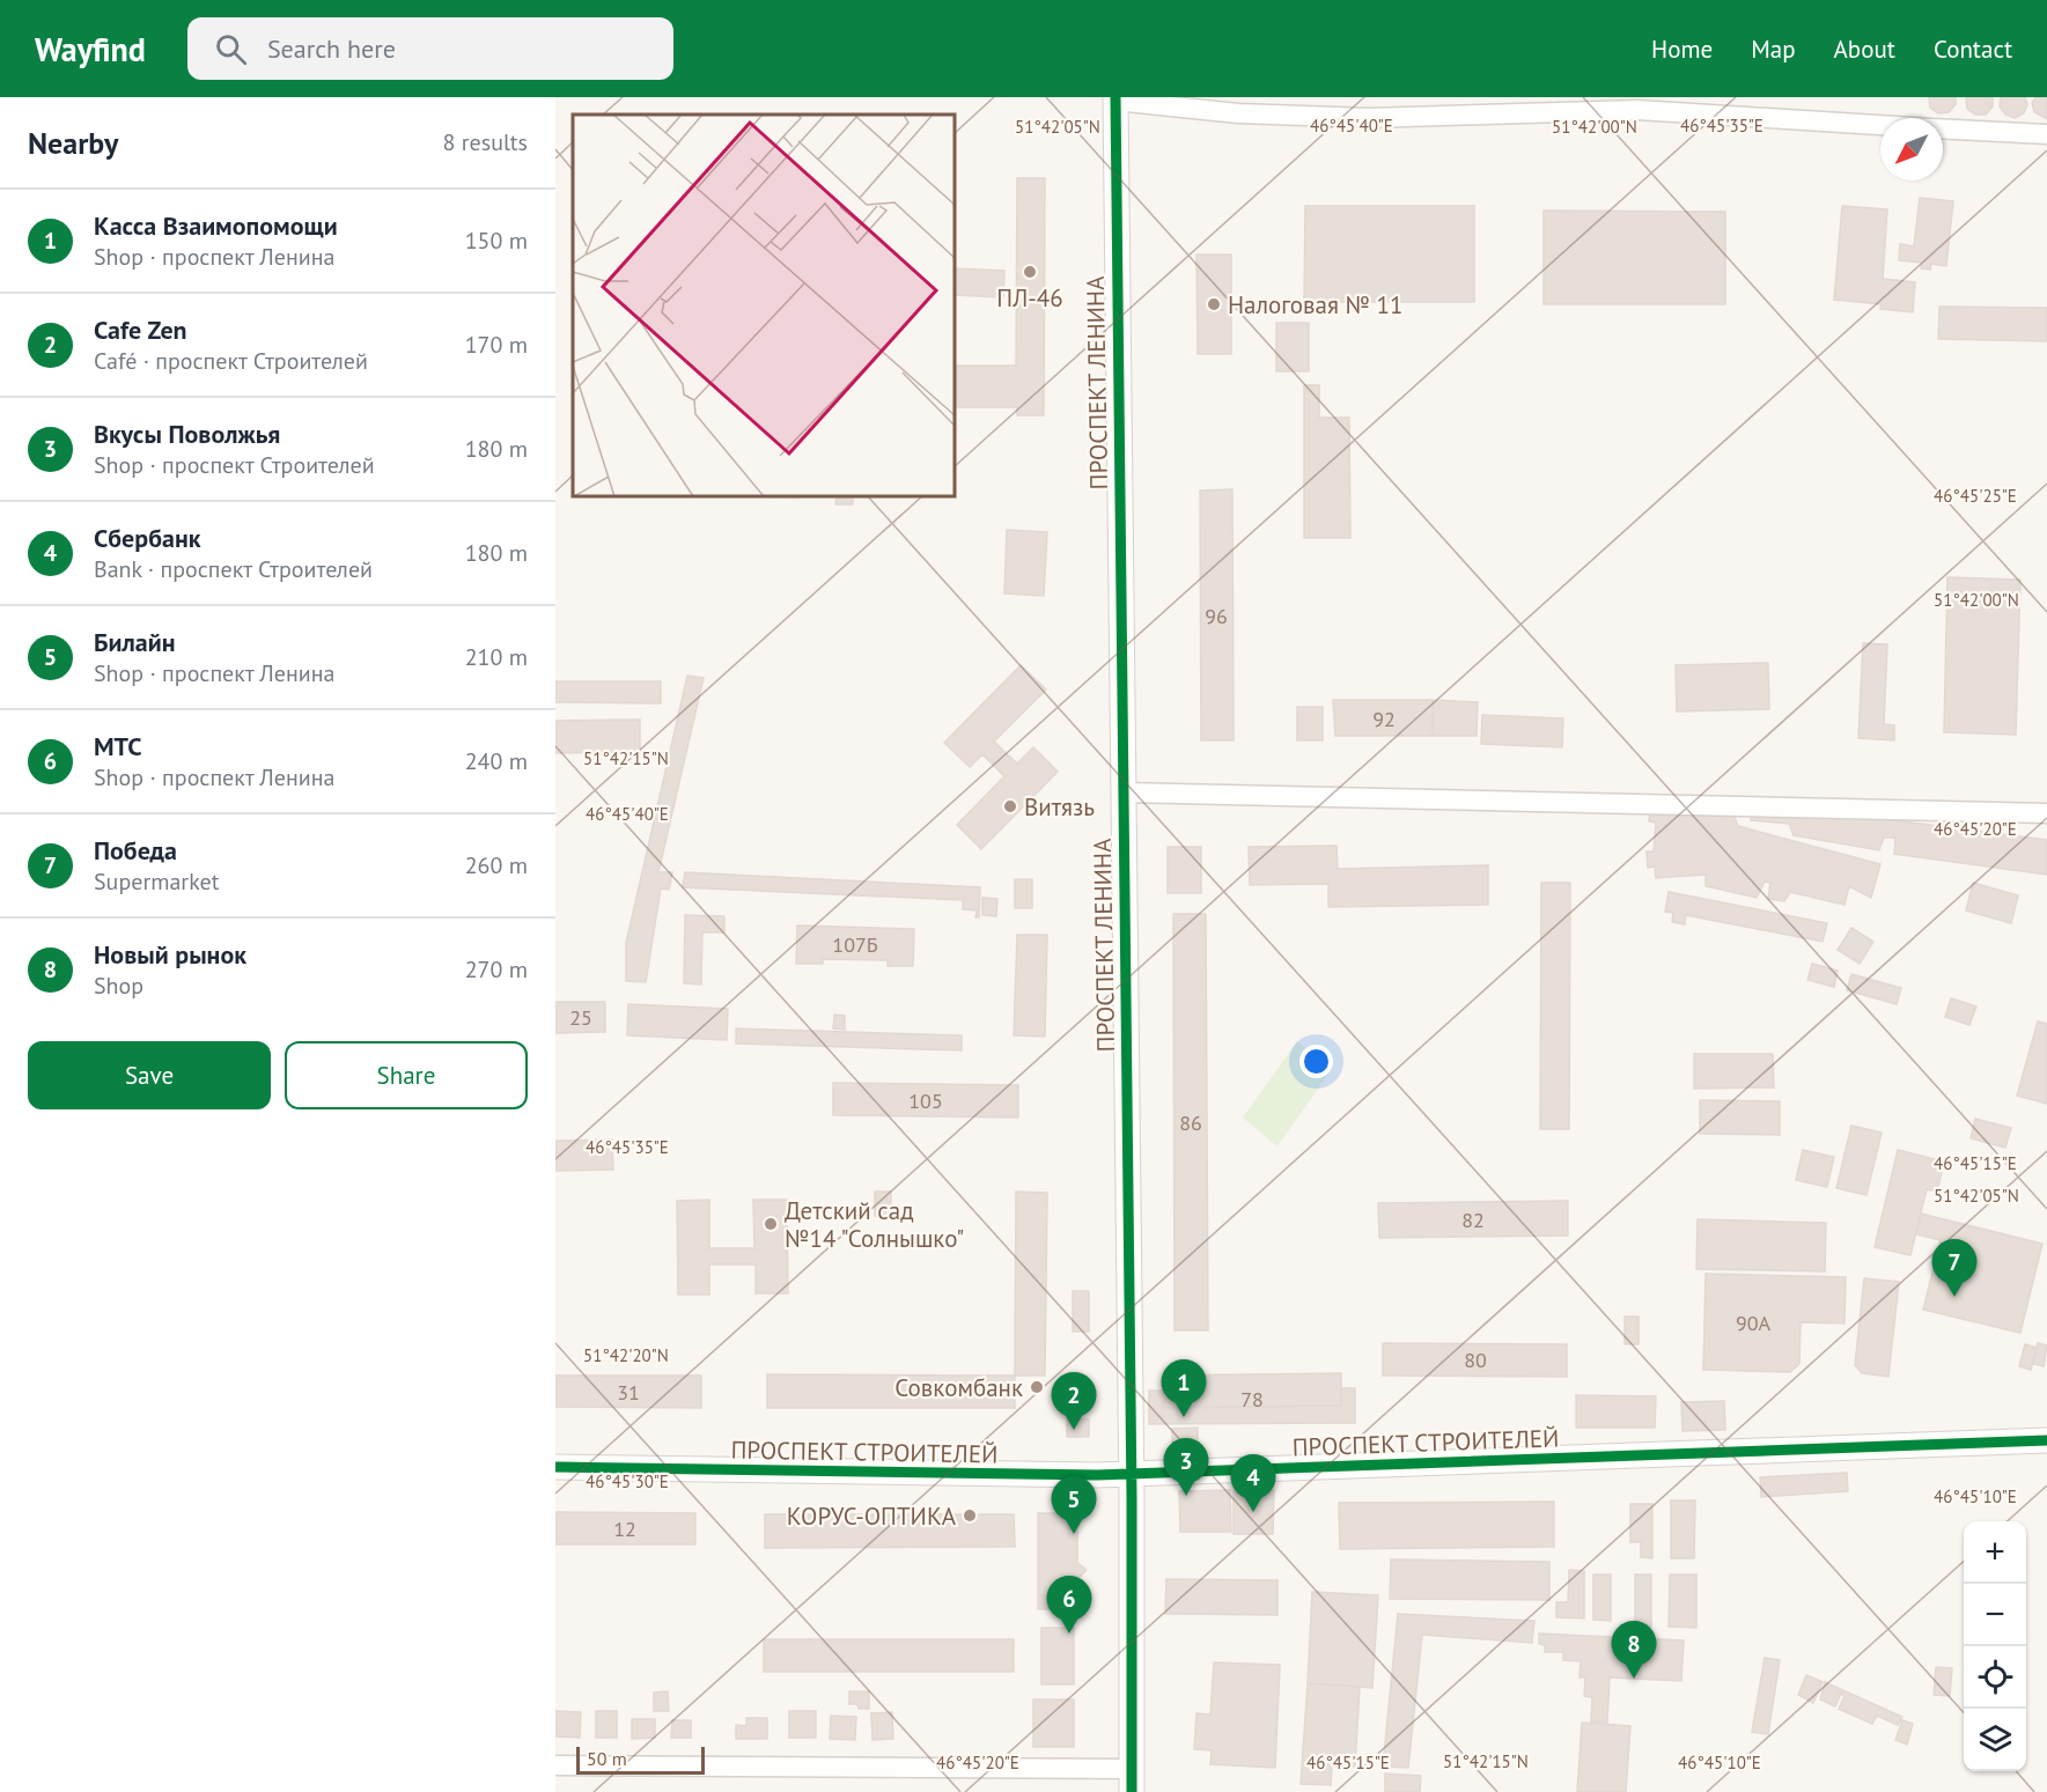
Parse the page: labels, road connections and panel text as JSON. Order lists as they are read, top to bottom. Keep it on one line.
{"streets":{"street":["ПРОСПЕКТ ЛЕНИНА","ПРОСПЕКТ СТРОИТЕЛЕЙ"]},"crossings":[["ПРОСПЕКТ ЛЕНИНА","ПРОСПЕКТ СТРОИТЕЛЕЙ"]],"places":["ПЛ-46","Налоговая № 11","Витязь","Детский сад №14 \"Солнышко\"","Совкомбанк","КОРУС-ОПТИКА"],"house_numbers":["96","92","107Б","25","105","86","82","90А","80","31","78","12"],"scale_bar":"50 m","north":"bottom left","page":{"header":"Wayfind","search":"Search here","nav":["Home","Map","About","Contact"],"heading":["Nearby","8 results"],"list":[{"mark":"1","name":"Касса Взаимопомощи","note":"Shop · проспект Ленина","value":"150 m"},{"mark":"2","name":"Cafe Zen","note":"Café · проспект Строителей","value":"170 m"},{"mark":"3","name":"Вкусы Поволжья","note":"Shop · проспект Строителей","value":"180 m"},{"mark":"4","name":"Сбербанк","note":"Bank · проспект Строителей","value":"180 m"},{"mark":"5","name":"Билайн","note":"Shop · проспект Ленина","value":"210 m"},{"mark":"6","name":"МТС","note":"Shop · проспект Ленина","value":"240 m"},{"mark":"7","name":"Победа","note":"Supermarket","value":"260 m"},{"mark":"8","name":"Новый рынок","note":"Shop","value":"270 m"}],"buttons":["Save","Share"],"pins":["7","1","2","3","4","5","6","8"],"map_buttons":["+","−"],"scale":"50 m"},"coordinates":["46°45'40\"E","46°45'35\"E","51°42'05\"N","51°42'00\"N","46°45'25\"E","51°42'15\"N","46°45'20\"E","46°45'15\"E","51°42'20\"N","46°45'30\"E","46°45'10\"E"]}
